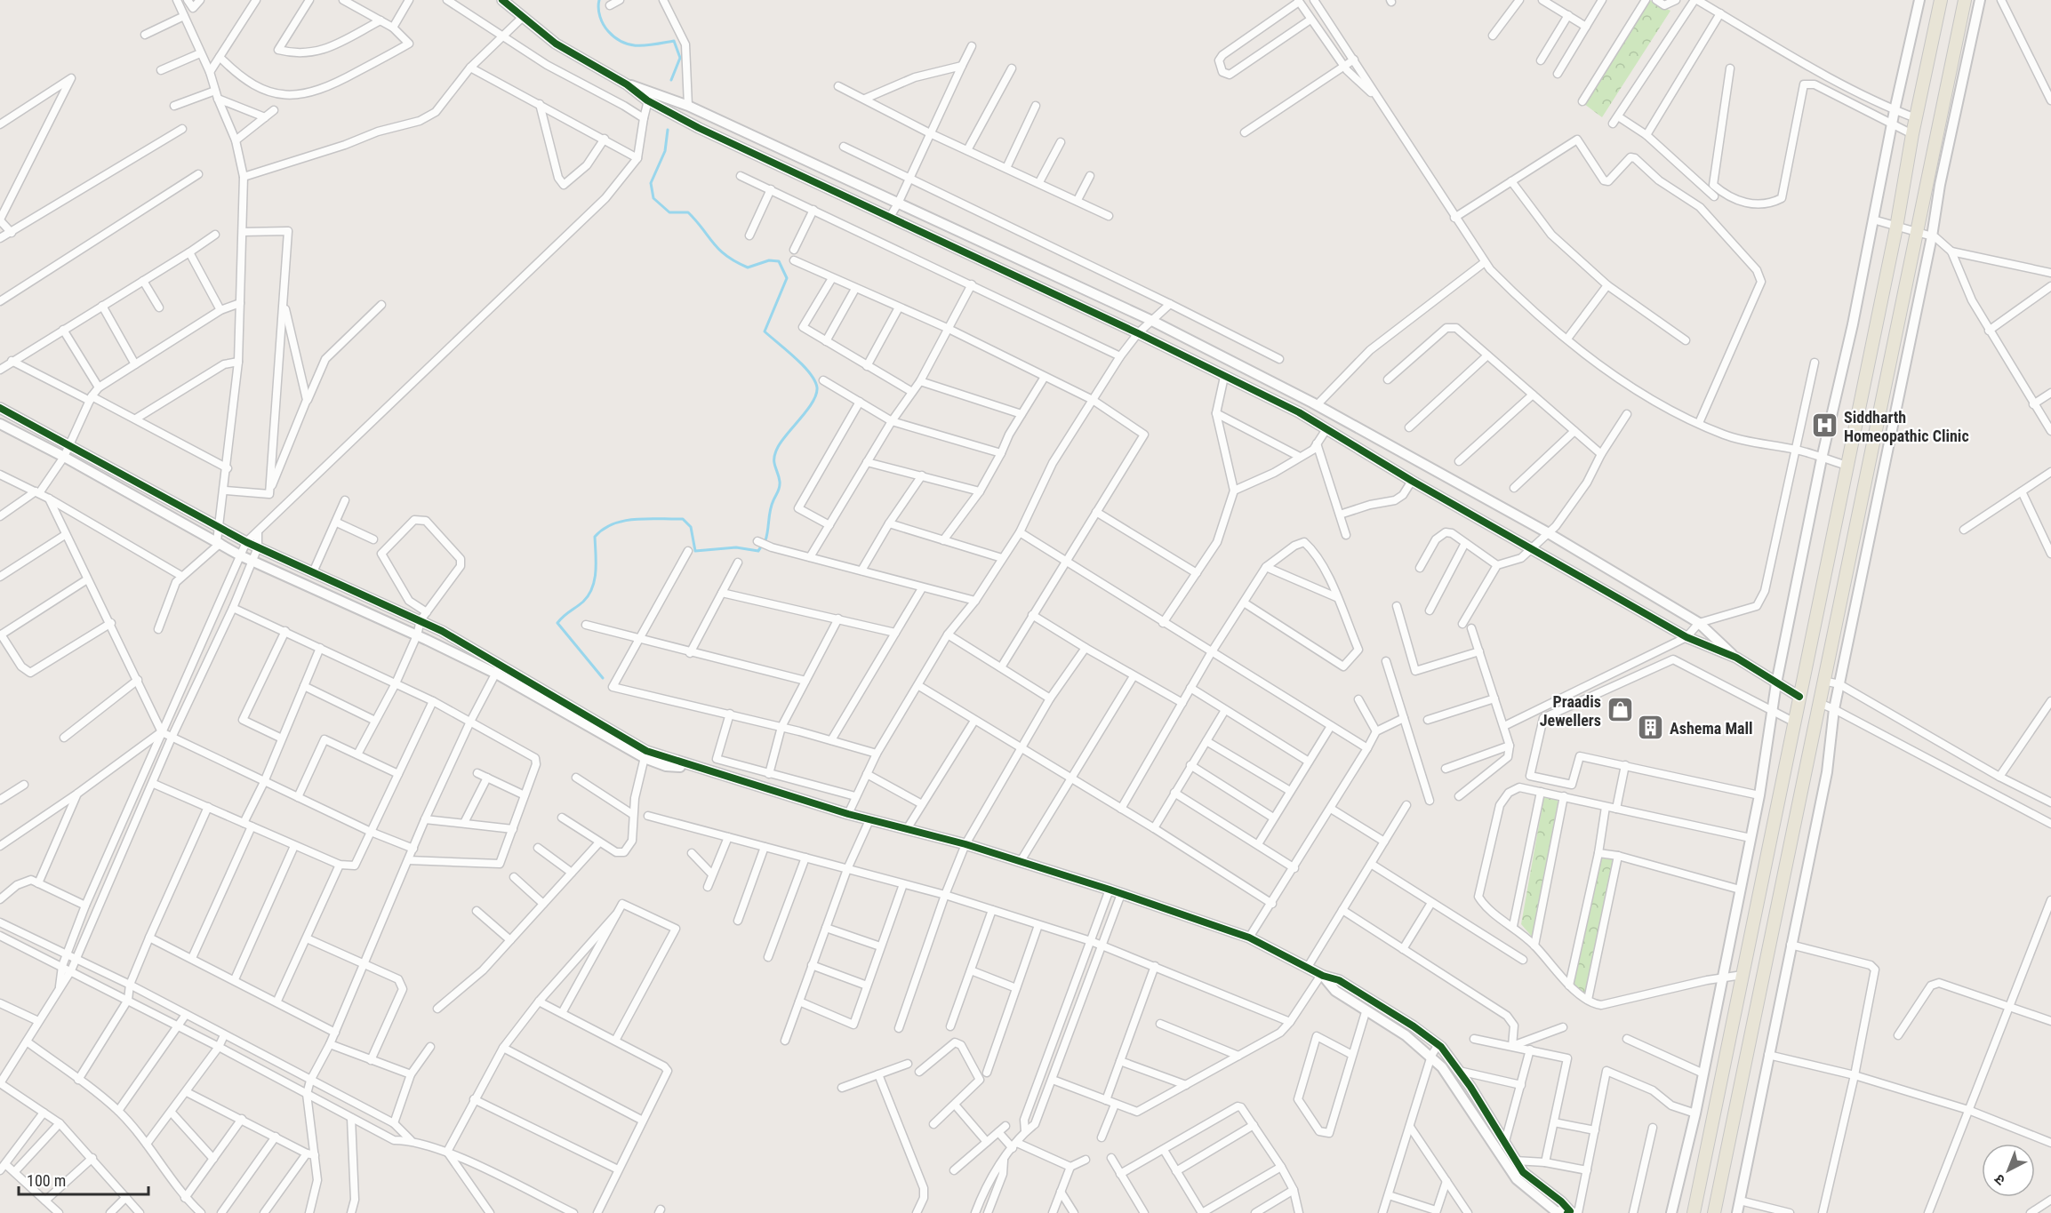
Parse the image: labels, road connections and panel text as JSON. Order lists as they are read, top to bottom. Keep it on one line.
{"places":{"hospital":["Siddharth Homeopathic Clinic"],"shop":["Praadis Jewellers"],"building":["Ashema Mall"]},"scale_bar":"100 m","north":"bottom left"}
